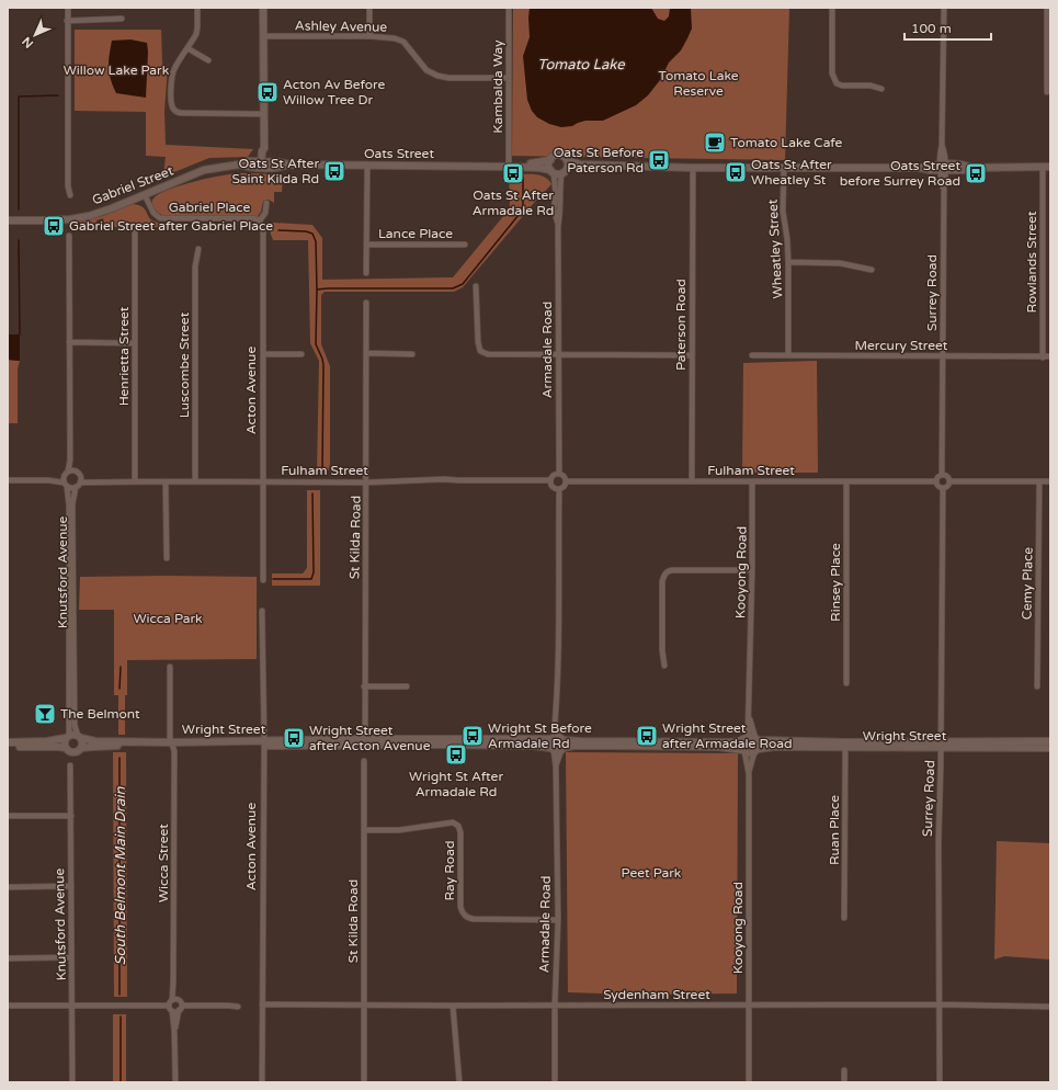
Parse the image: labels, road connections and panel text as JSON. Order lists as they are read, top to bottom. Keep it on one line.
{"streets":{"street":["Ashley Avenue","Kambalda Way","Oats Street","Gabriel Street","Gabriel Place","Lance Place","Wheatley Street","Rowlands Street","Surrey Road","Paterson Road","Mercury Street","Armadale Road","Henrietta Street","Luscombe Street","Acton Avenue","Fulham Street","St Kilda Road","Knutsford Avenue","Kooyong Road","Rinsey Place","Cemy Place","Wright Street","Ruan Place","Wicca Street","Ray Road","Sydenham Street"]},"crossings":[["Ashley Avenue","Kambalda Way"],["Kambalda Way","Oats Street"],["Oats Street","Gabriel Street"],["Oats Street","Wheatley Street"],["Oats Street","Rowlands Street"],["Oats Street","Surrey Road"],["Oats Street","Paterson Road"],["Oats Street","Armadale Road"],["Gabriel Street","Gabriel Place"],["Gabriel Place","Acton Avenue"],["Wheatley Street","Mercury Street"],["Rowlands Street","Mercury Street"],["Surrey Road","Mercury Street"],["Surrey Road","Fulham Street"],["Surrey Road","Wright Street"],["Surrey Road","Sydenham Street"],["Paterson Road","Fulham Street"],["Armadale Road","Fulham Street"],["Armadale Road","Wright Street"],["Armadale Road","Ray Road"],["Armadale Road","Sydenham Street"],["Henrietta Street","Fulham Street"],["Luscombe Street","Fulham Street"],["Acton Avenue","Fulham Street"],["Acton Avenue","Wright Street"],["Acton Avenue","Sydenham Street"],["Fulham Street","St Kilda Road"],["Fulham Street","Knutsford Avenue"],["Fulham Street","Kooyong Road"],["Fulham Street","Rinsey Place"],["St Kilda Road","Wright Street"],["St Kilda Road","Ray Road"],["St Kilda Road","Sydenham Street"],["Knutsford Avenue","Wright Street"],["Kooyong Road","Wright Street"],["Kooyong Road","Sydenham Street"],["Wright Street","Ruan Place"],["Wright Street","Wicca Street"]],"water":["Tomato Lake","South Belmont Main Drain"],"parks":["Willow Lake Park","Tomato Lake Reserve","Wicca Park","Peet Park"],"places":{"bus stop":["Acton Av Before Willow Tree Dr","Oats St Before Paterson Rd","Oats St After Saint Kilda Rd","Oats St After Wheatley St","Oats St After Armadale Rd","Oats Street before Surrey Road","Gabriel Street after Gabriel Place","Wright St Before Armadale Rd","Wright Street after Armadale Road","Wright Street after Acton Avenue","Wright St After Armadale Rd"],"cafe":["Tomato Lake Cafe"],"bar":["The Belmont"]},"scale_bar":"100 m","north":"bottom left"}
